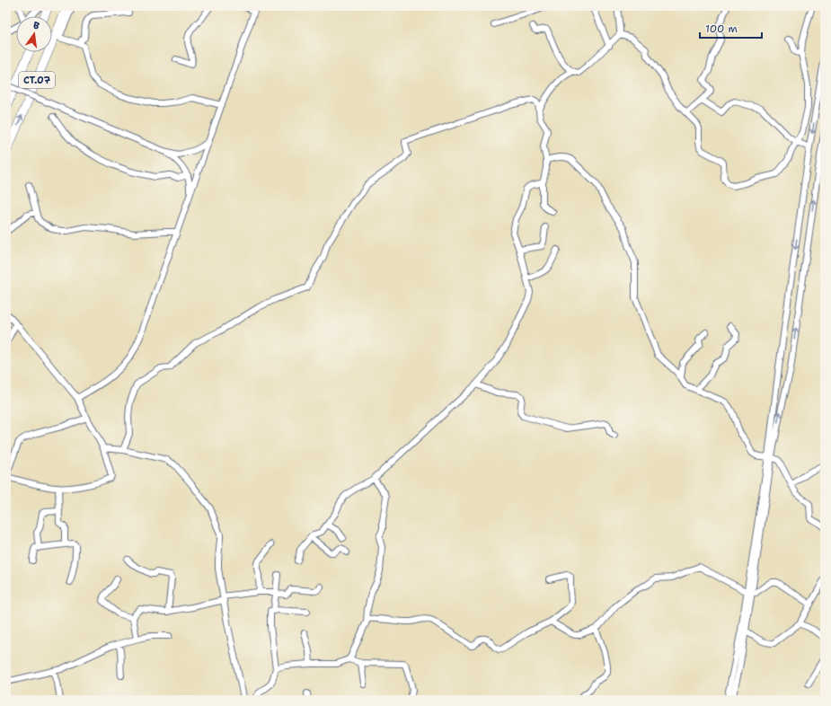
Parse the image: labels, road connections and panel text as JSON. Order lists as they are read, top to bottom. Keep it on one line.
{"streets":{"highway":["CT.07"]},"scale_bar":"100 m","north":"top"}
